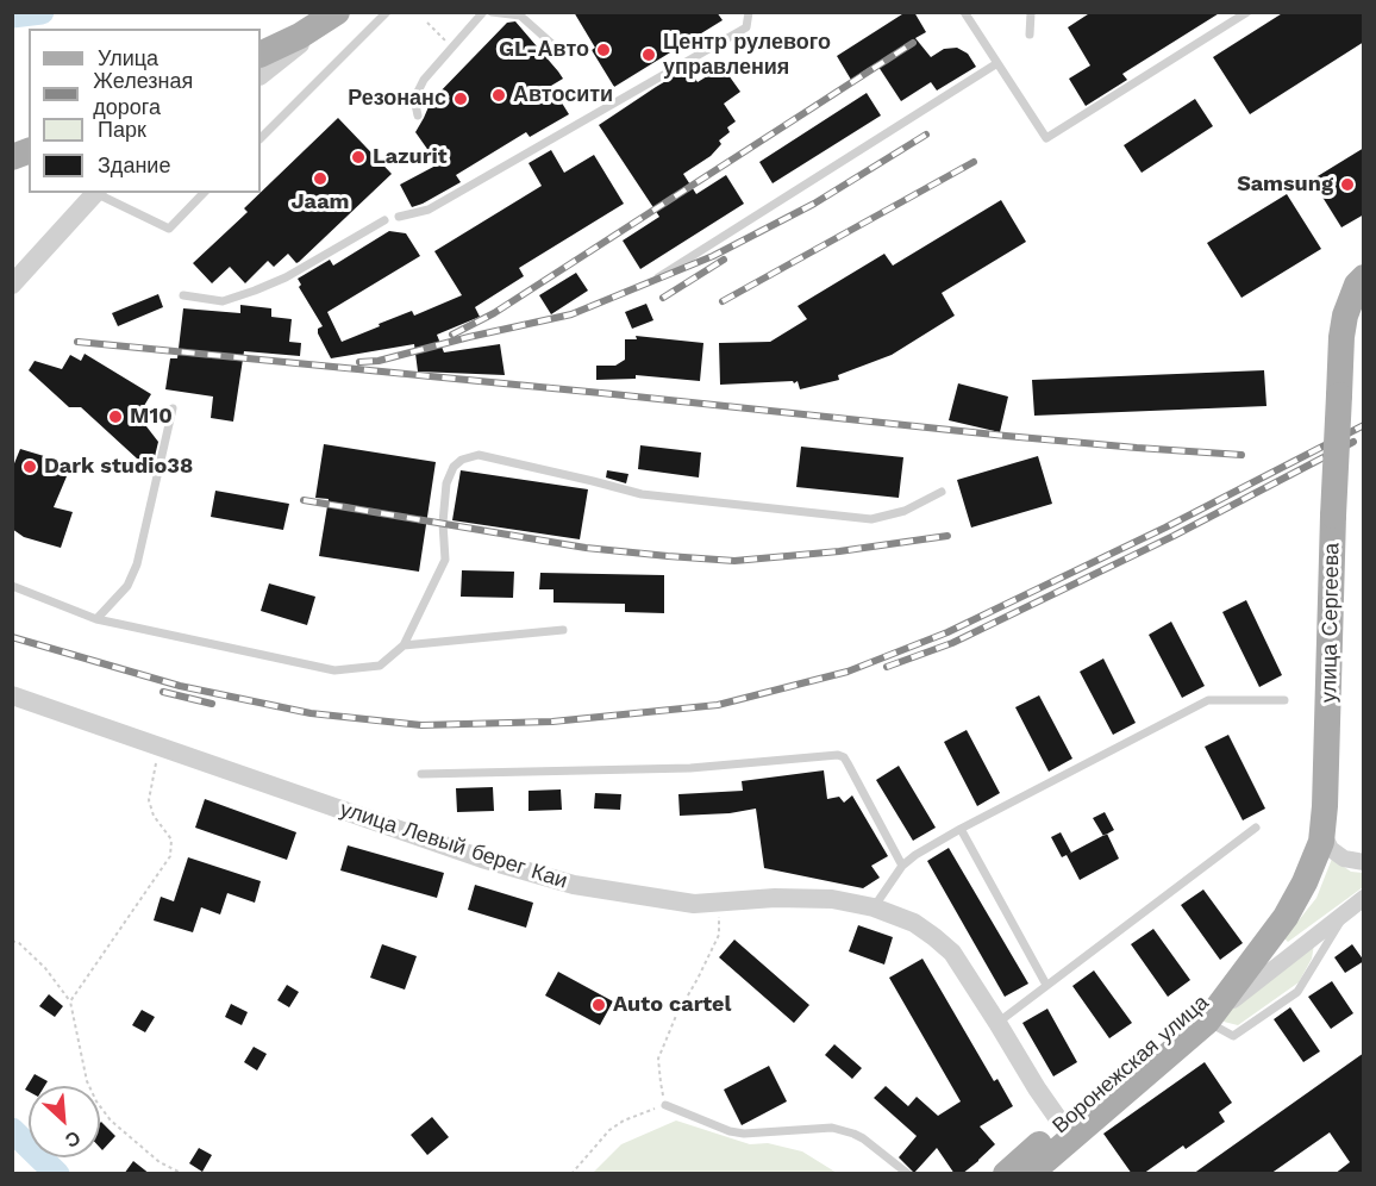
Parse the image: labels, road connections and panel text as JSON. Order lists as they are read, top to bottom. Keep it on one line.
{"streets":{"main road":["улица Сергеева","Воронежская улица"],"street":["улица Левый берег Каи"]},"crossings":[["улица Сергеева","Воронежская улица"],["улица Левый берег Каи","Воронежская улица"]],"places":["GL-Авто","Центр рулевого управления","Автосити","Резонанс","Lazurit","Jaam","Samsung","M10","Dark studio38","Auto cartel"],"legend":["Улица","Железная дорога","Парк","Здание"],"north":"bottom right"}
